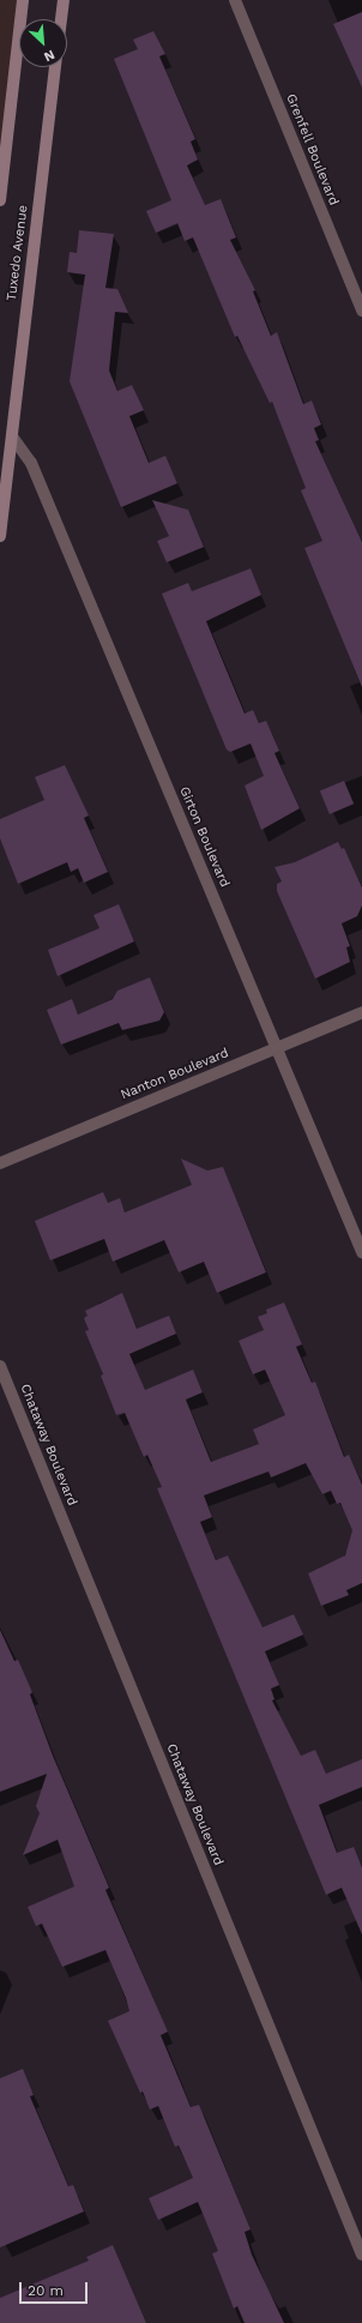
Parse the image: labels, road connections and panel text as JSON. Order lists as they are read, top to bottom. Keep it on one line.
{"streets":{"main road":["Tuxedo Avenue"],"street":["Grenfell Boulevard","Girton Boulevard","Nanton Boulevard","Chataway Boulevard"]},"crossings":[["Tuxedo Avenue","Girton Boulevard"],["Girton Boulevard","Nanton Boulevard"]],"scale_bar":"20 m","north":"bottom right"}
